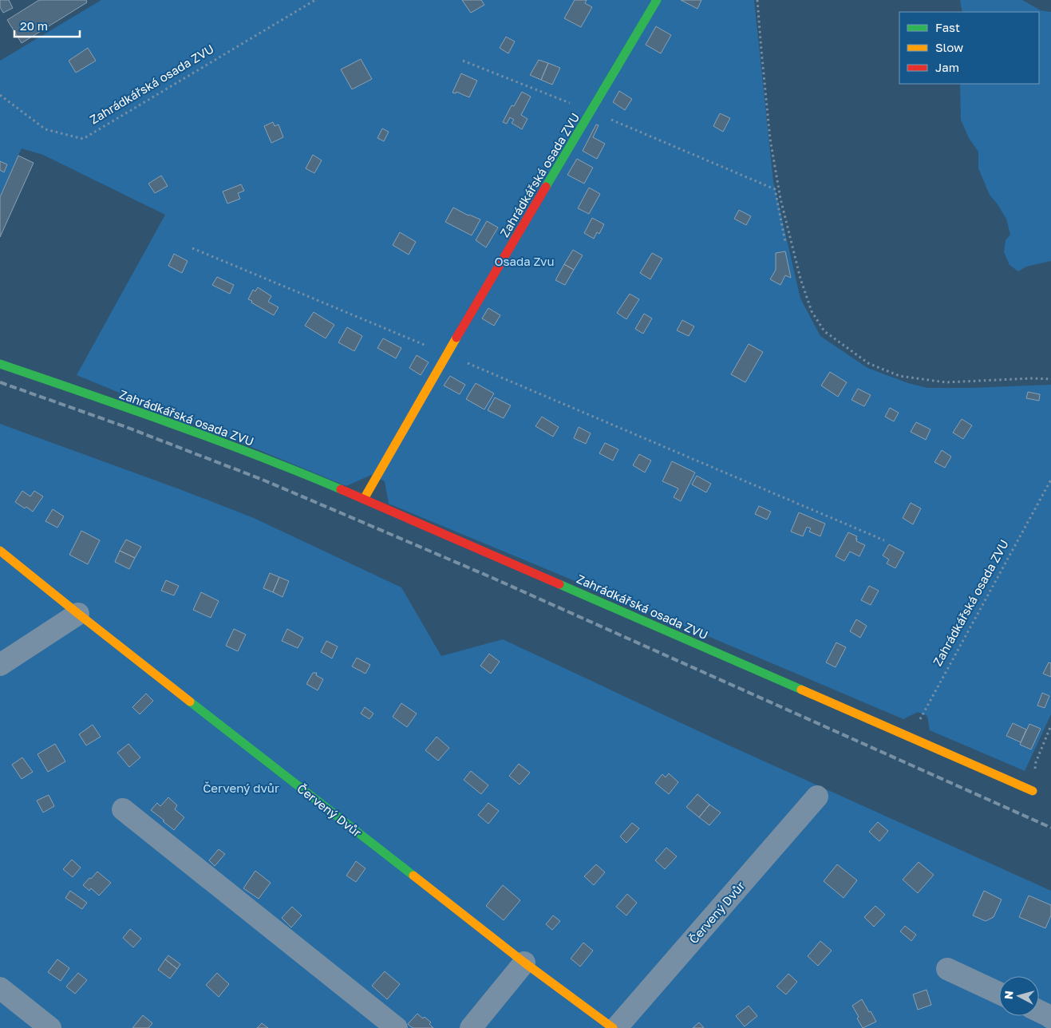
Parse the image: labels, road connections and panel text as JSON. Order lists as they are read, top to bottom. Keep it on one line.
{"streets":{"street":["Zahrádkářská osada ZVU","Červený Dvůr"]},"parks":["Osada Zvu","Červený dvůr"],"legend":["Fast","Slow","Jam"],"scale_bar":"20 m","north":"left"}
